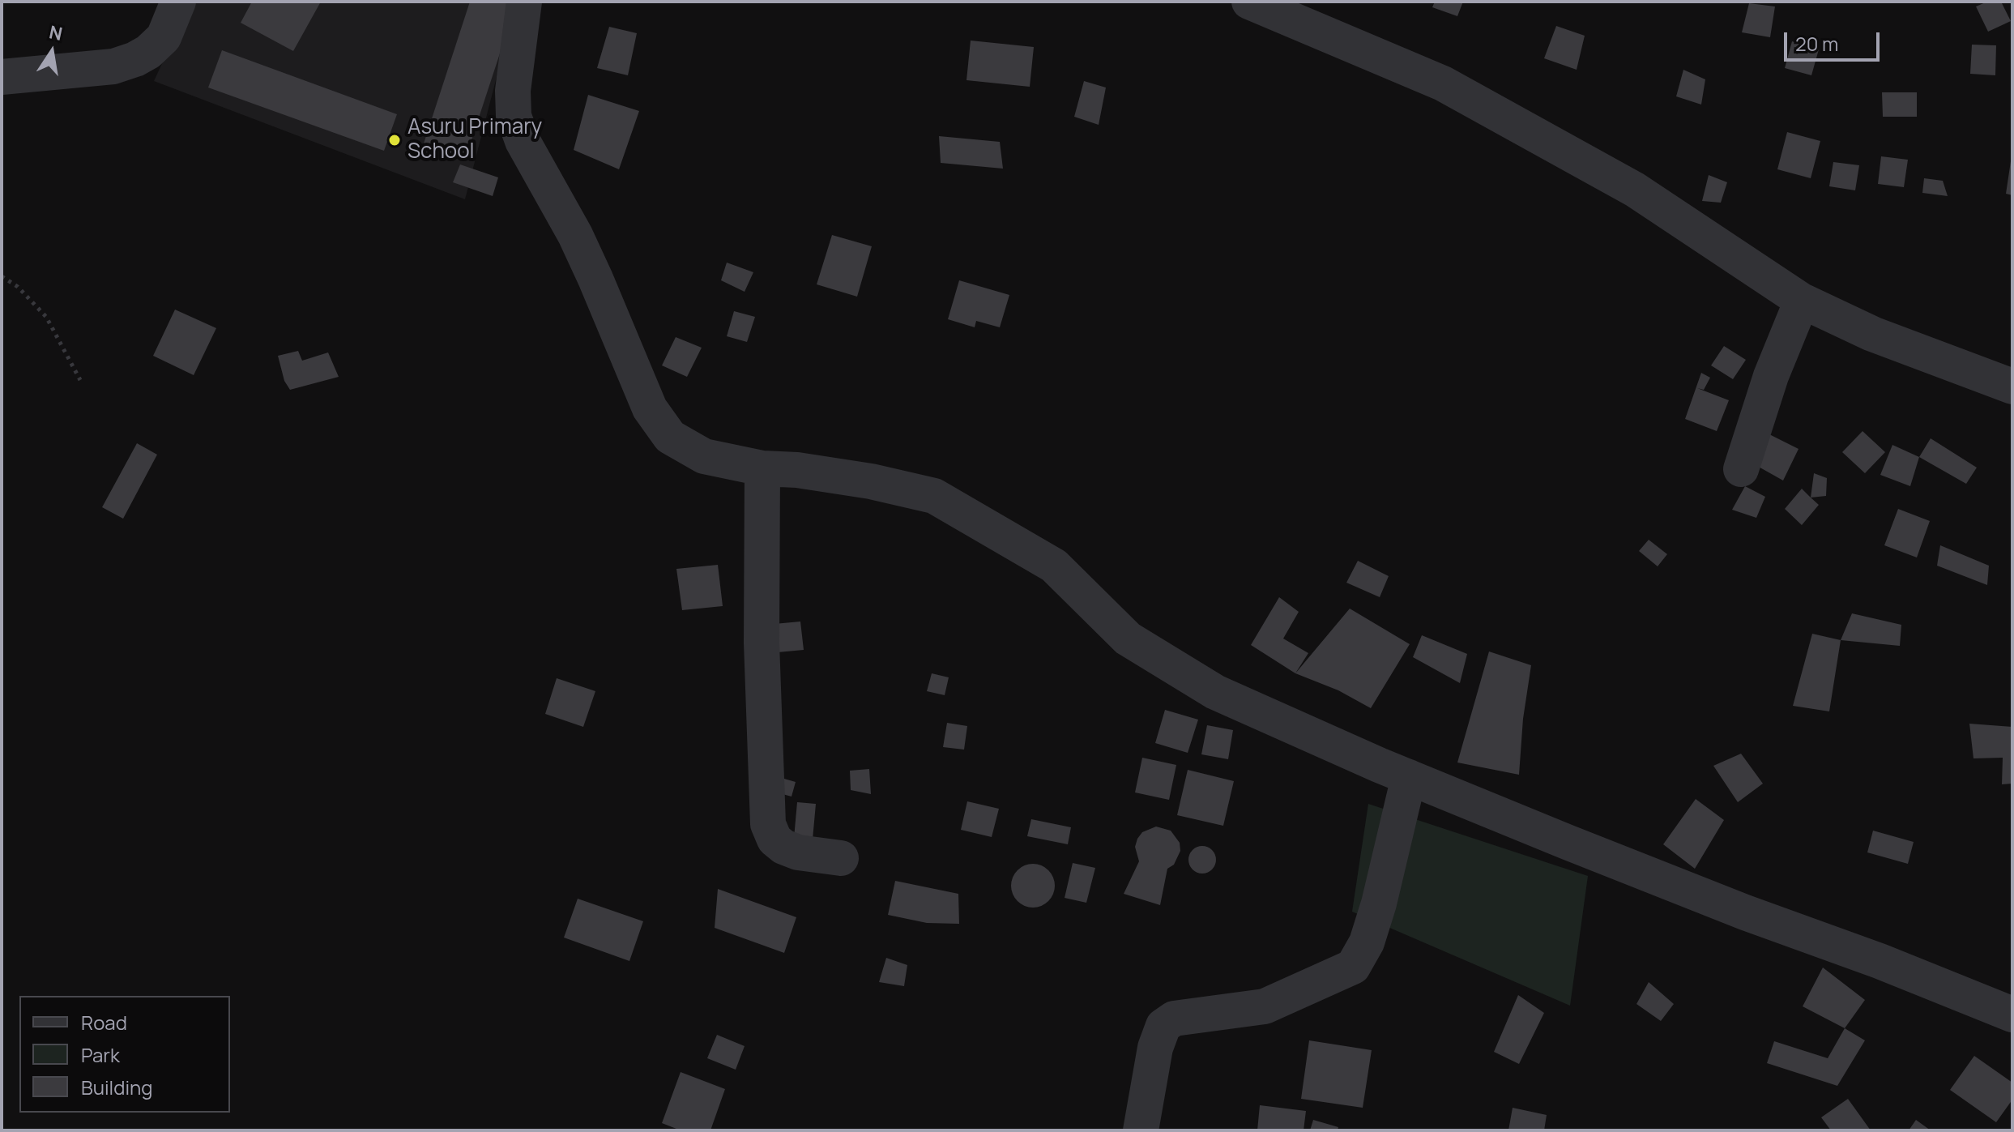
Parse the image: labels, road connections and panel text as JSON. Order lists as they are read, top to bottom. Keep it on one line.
{"places":["Asuru Primary School"],"legend":["Road","Park","Building"],"scale_bar":"20 m","north":"top"}
